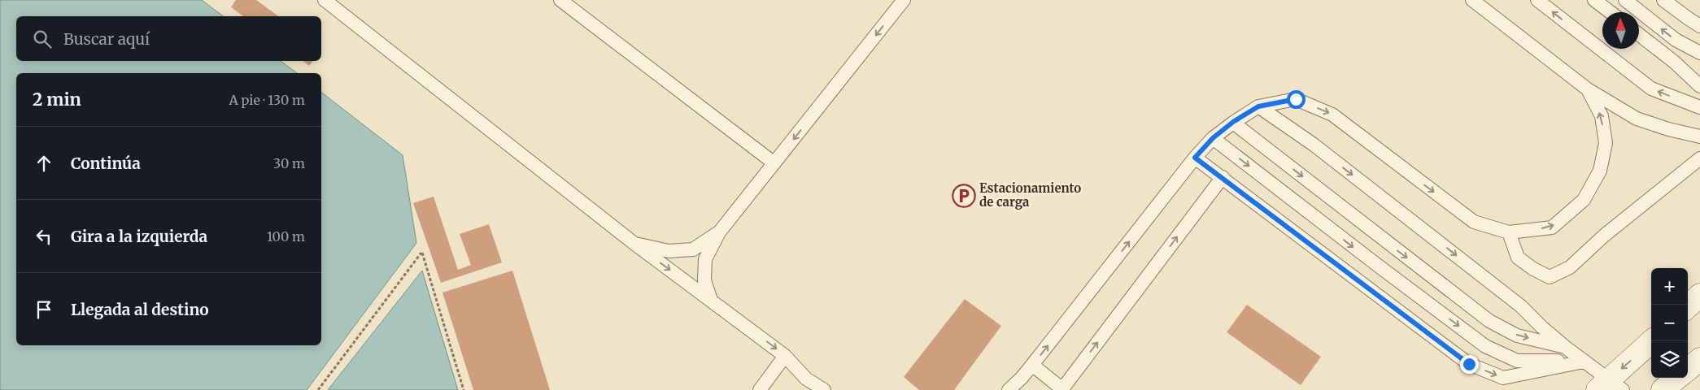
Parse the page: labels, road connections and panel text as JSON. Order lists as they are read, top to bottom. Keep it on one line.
{"places":{"parking":["Estacionamiento de carga"]},"north":"top","page":{"search":"Buscar aquí","heading":["2 min","A pie · 130 m"],"list":[["Continúa","30 m"],["Gira a la izquierda","100 m"],"Llegada al destino"],"map_buttons":["+","−"]}}
